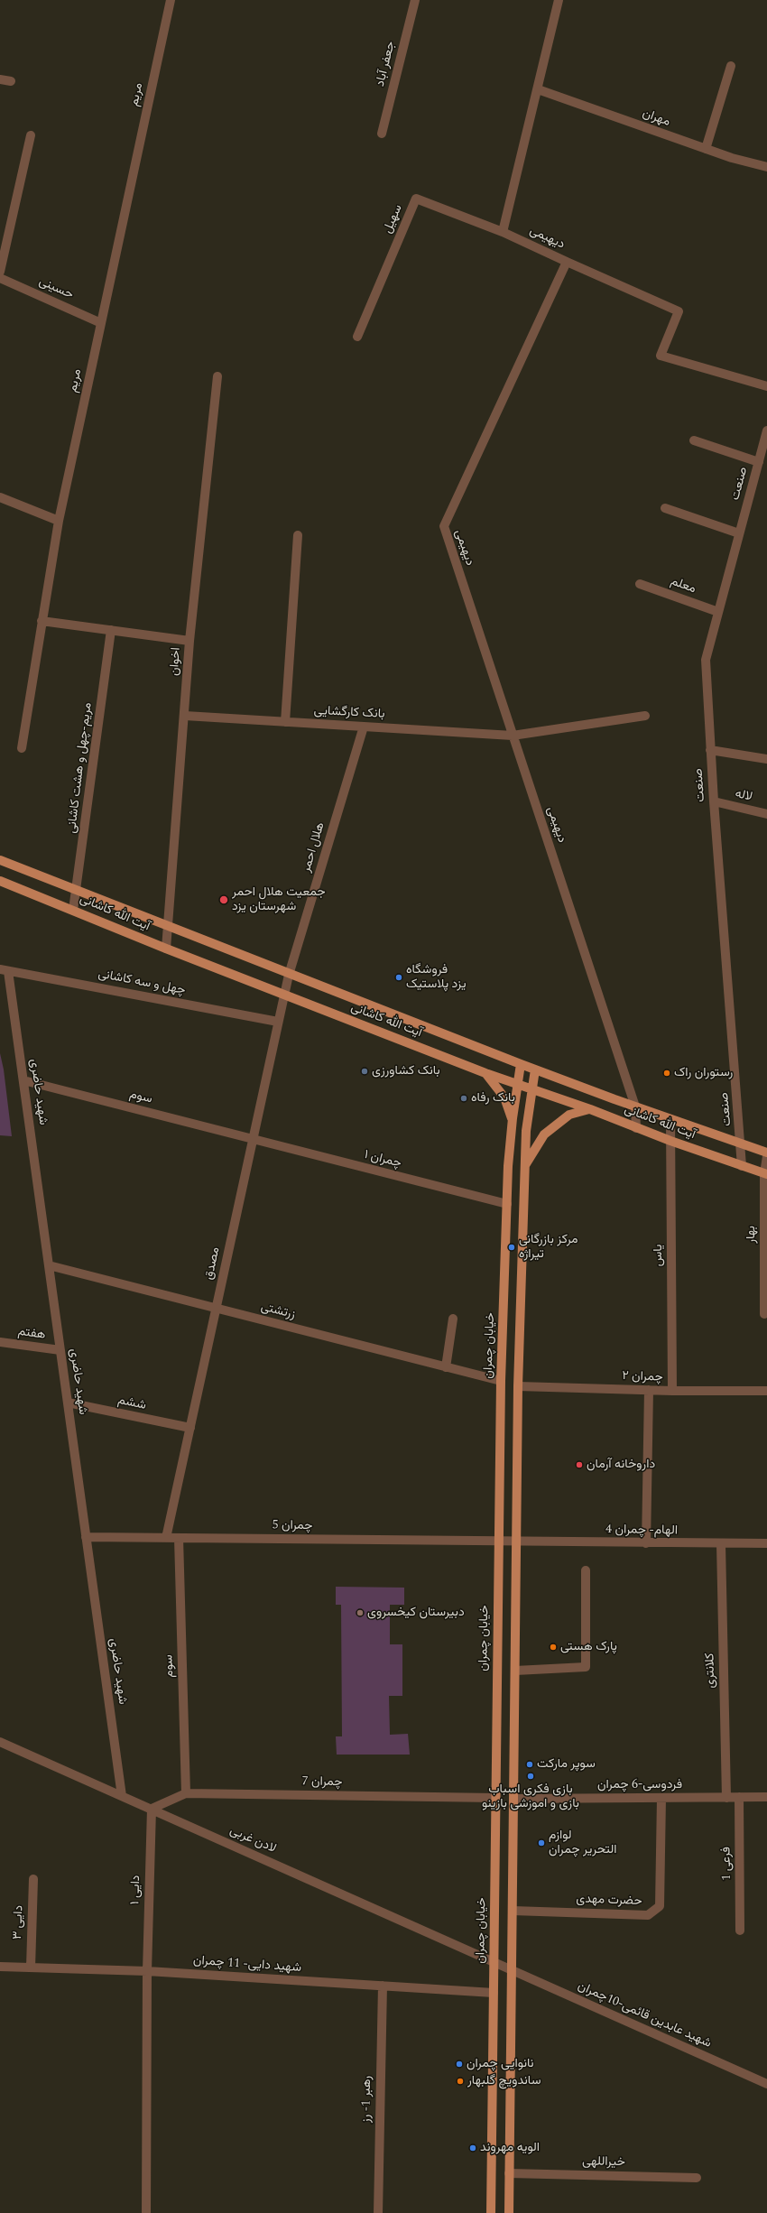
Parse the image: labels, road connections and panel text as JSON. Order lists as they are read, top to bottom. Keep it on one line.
{"streets":{"main road":["آیت الله کاشانی","خیابان چمران"],"street":["جعفر آباد","مریم","مهران","سهیل","دیهیمی","حسینی","صنعت","معلم","اخوان","بانک کارگشایی","مریم-چهل و هشت کاشانی","لاله","هلال احمر","چهل و سه کاشانی","شهید حاضری","سوم","چمران ۱","بهار","یاس","مصدق","زرتشتی","هفتم","چمران ۲","ششم","چمران 5","الهام- چمران 4","کلانتری","چمران 7","فردوسی-6 چمران","لادن غربی","فرعی 1","دایی ۱","حضرت مهدی","دایی ۳","شهید دایی- 11 چمران","شهید عابدین قائمی-10چمران","رهبر 1- رز","خیراللهی"]},"crossings":[["مریم","حسینی"],["سهیل","دیهیمی"],["دیهیمی","بانک کارگشایی"],["دیهیمی","آیت الله کاشانی"],["صنعت","معلم"],["صنعت","لاله"],["صنعت","آیت الله کاشانی"],["اخوان","بانک کارگشایی"],["اخوان","آیت الله کاشانی"],["بانک کارگشایی","هلال احمر"],["مریم-چهل و هشت کاشانی","آیت الله کاشانی"],["هلال احمر","آیت الله کاشانی"],["هلال احمر","مصدق"],["آیت الله کاشانی","بهار"],["آیت الله کاشانی","یاس"],["آیت الله کاشانی","مصدق"],["آیت الله کاشانی","خیابان چمران"],["چهل و سه کاشانی","شهید حاضری"],["چهل و سه کاشانی","مصدق"],["شهید حاضری","سوم"],["شهید حاضری","زرتشتی"],["شهید حاضری","هفتم"],["شهید حاضری","ششم"],["شهید حاضری","چمران 5"],["شهید حاضری","لادن غربی"],["سوم","چمران ۱"],["سوم","مصدق"],["سوم","چمران 5"],["سوم","چمران 7"],["چمران ۱","مصدق"],["چمران ۱","خیابان چمران"],["یاس","چمران ۲"],["مصدق","زرتشتی"],["مصدق","ششم"],["مصدق","چمران 5"],["زرتشتی","خیابان چمران"],["خیابان چمران","چمران 5"],["خیابان چمران","چمران 7"],["خیابان چمران","لادن غربی"],["خیابان چمران","شهید دایی- 11 چمران"],["چمران 5","الهام- چمران 4"],["الهام- چمران 4","کلانتری"],["کلانتری","فردوسی-6 چمران"],["چمران 7","لادن غربی"],["چمران 7","دایی ۱"],["فردوسی-6 چمران","فرعی 1"],["فردوسی-6 چمران","حضرت مهدی"],["لادن غربی","دایی ۱"],["لادن غربی","شهید عابدین قائمی-10چمران"],["دایی ۱","شهید دایی- 11 چمران"],["دایی ۳","شهید دایی- 11 چمران"],["شهید دایی- 11 چمران","رهبر 1- رز"]],"places":["جمعیت هلال احمر شهرستان یزد","فروشگاه یزد پلاستیک","بانک کشاورزی","رستوران راک","بانک رفاه","مرکز بازرگانی تیراژه","داروخانه آرمان","دبیرستان کیخسروی","پارک هستی","سوپر مارکت","بازی فکری اسباب بازی و اموزشی بازینو","لوازم التحریر چمران","نانوایی چمران","ساندویچ گلبهار","الویه مهروند"]}
